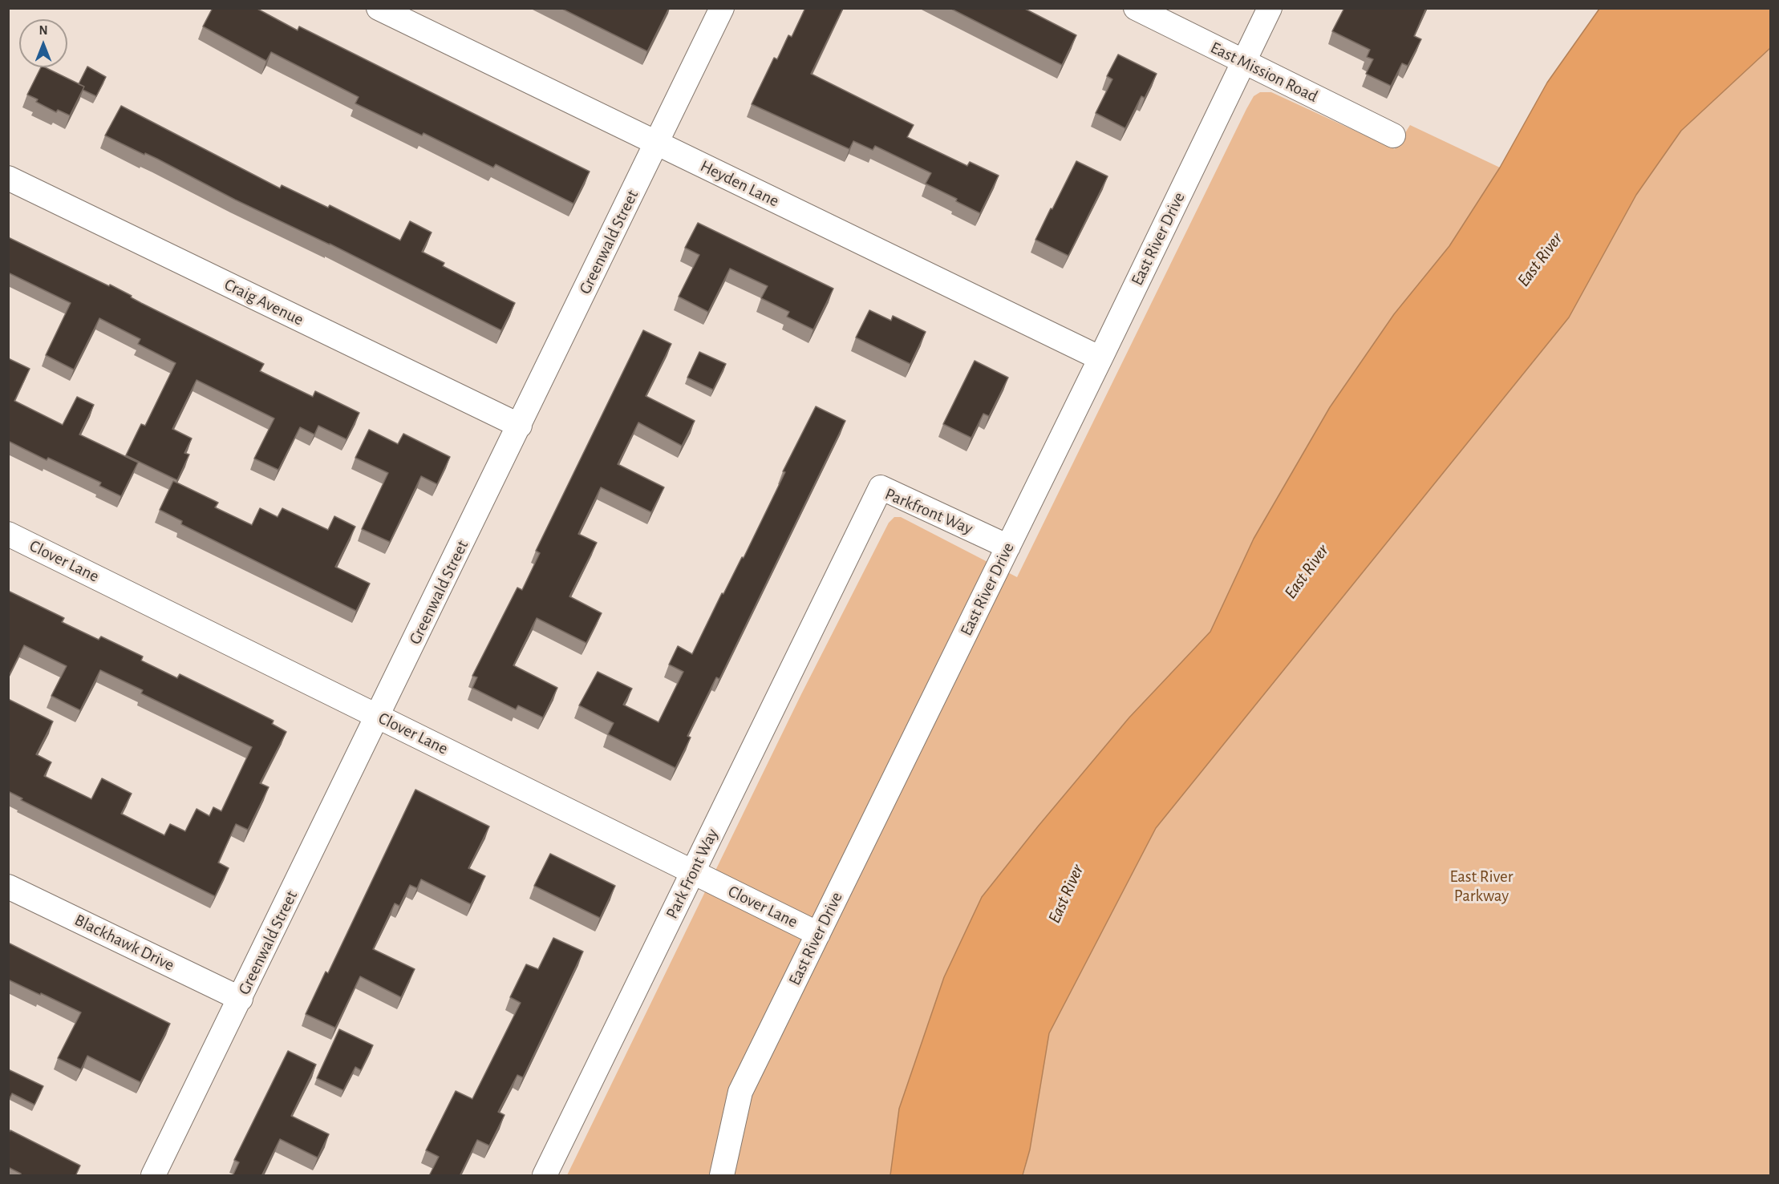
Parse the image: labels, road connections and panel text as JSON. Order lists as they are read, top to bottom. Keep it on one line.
{"streets":{"street":["East Mission Road","Heyden Lane","East River Drive","Greenwald Street","Craig Avenue","Parkfront Way","Clover Lane","Park Front Way","Blackhawk Drive"]},"crossings":[["East Mission Road","East River Drive"],["Heyden Lane","East River Drive"],["Heyden Lane","Greenwald Street"],["East River Drive","Parkfront Way"],["East River Drive","Clover Lane"],["Greenwald Street","Craig Avenue"],["Greenwald Street","Clover Lane"],["Greenwald Street","Blackhawk Drive"],["Parkfront Way","Park Front Way"],["Clover Lane","Park Front Way"]],"water":["East River"],"parks":["East River Parkway"],"north":"top"}
